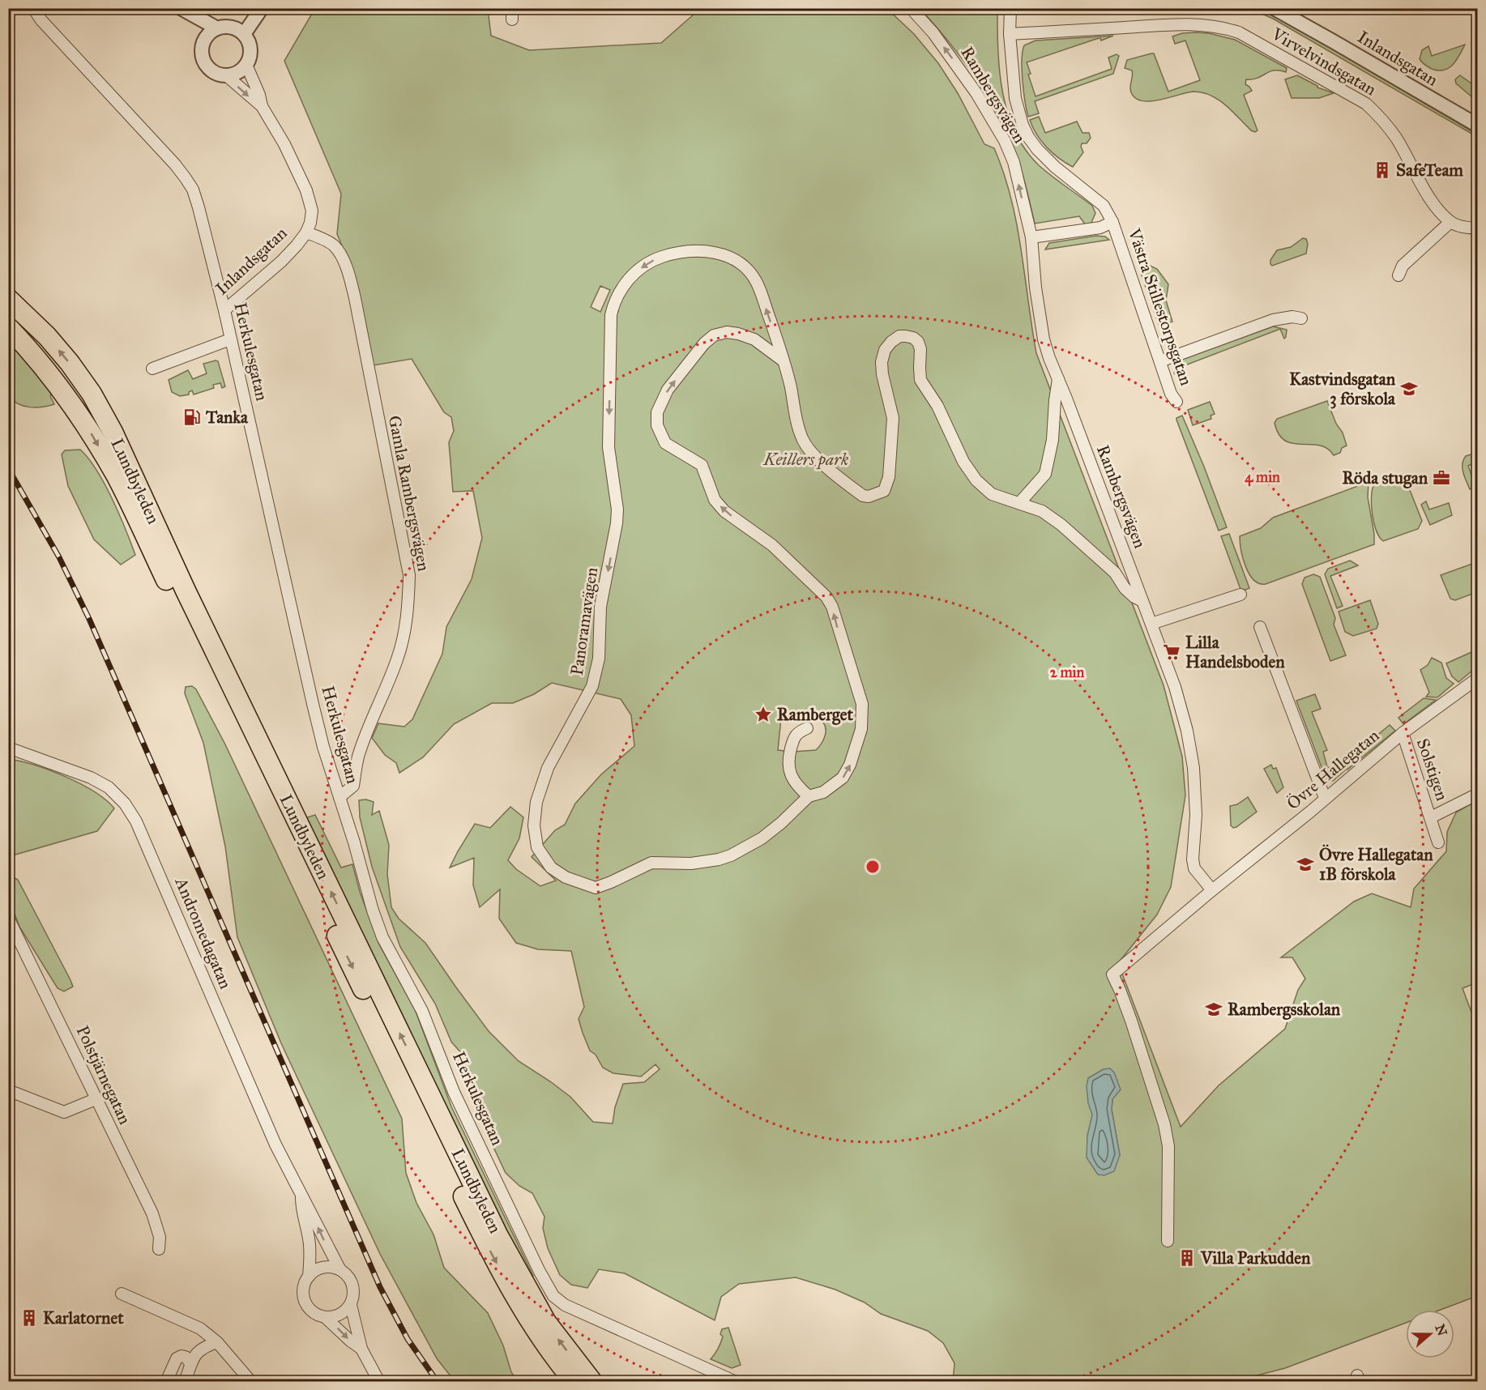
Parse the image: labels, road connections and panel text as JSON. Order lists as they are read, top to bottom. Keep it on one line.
{"streets":{"highway":["Lundbyleden"],"street":["Inlandsgatan","Virvelvindsgatan","Rambergsvägen","Västra Stillestorpsgatan","Herkulesgatan","Gamla Rambergsvägen","Panoramavägen","Övre Hallegatan","Solstigen","Andromedagatan","Polstjärnegatan"]},"crossings":[["Inlandsgatan","Herkulesgatan"],["Inlandsgatan","Gamla Rambergsvägen"],["Virvelvindsgatan","Västra Stillestorpsgatan"],["Rambergsvägen","Västra Stillestorpsgatan"],["Rambergsvägen","Panoramavägen"],["Rambergsvägen","Övre Hallegatan"],["Herkulesgatan","Gamla Rambergsvägen"],["Övre Hallegatan","Solstigen"]],"parks":["Keillers park"],"places":{"building":["SafeTeam","Villa Parkudden","Karlatornet"],"school or university":["Kastvindsgatan 3 förskola","Övre Hallegatan 1B förskola","Rambergsskolan"],"fuel station":["Tanka"],"office":["Röda stugan"],"supermarket":["Lilla Handelsboden"],"place":["Ramberget"]},"north":"right","rings":["4 min","2 min"]}
